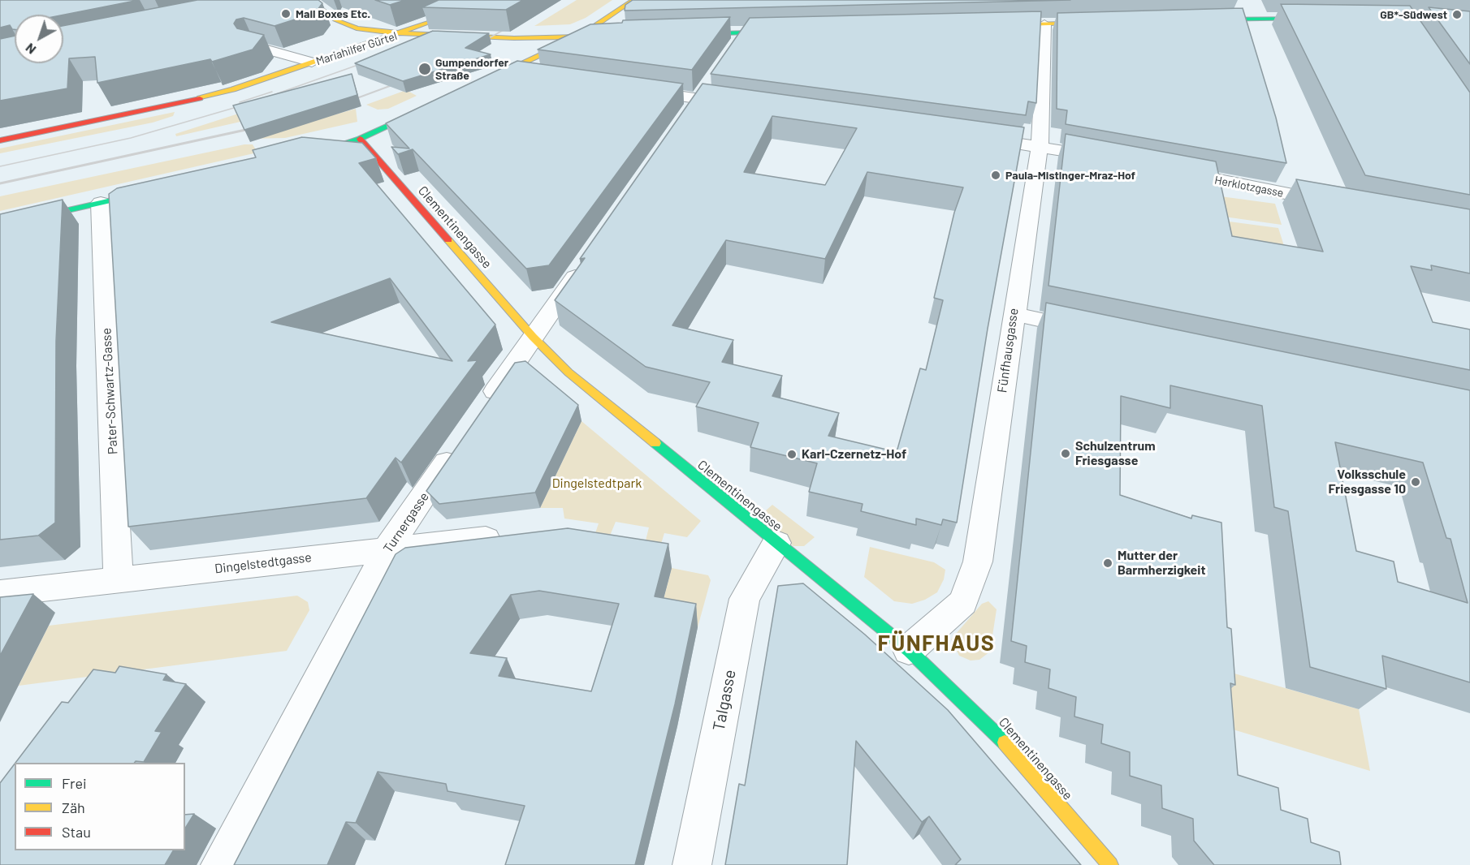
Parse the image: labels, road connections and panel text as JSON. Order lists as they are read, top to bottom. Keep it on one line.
{"streets":{"street":["Mariahilfer Gürtel","Herklotzgasse","Clementinengasse","Fünfhausgasse","Pater-Schwartz-Gasse","Turnergasse","Dingelstedtgasse","Talgasse"]},"crossings":[["Clementinengasse","Fünfhausgasse"],["Clementinengasse","Talgasse"],["Pater-Schwartz-Gasse","Dingelstedtgasse"],["Turnergasse","Dingelstedtgasse"]],"districts":["FÜNFHAUS"],"parks":["Dingelstedtpark"],"places":["Mail Boxes Etc.","GB*-Südwest","Gumpendorfer Straße","Paula-Mistinger-Mraz-Hof","Schulzentrum Friesgasse","Karl-Czernetz-Hof","Volksschule Friesgasse 10","Mutter der Barmherzigkeit"],"legend":["Frei","Zäh","Stau"],"north":"bottom left"}
